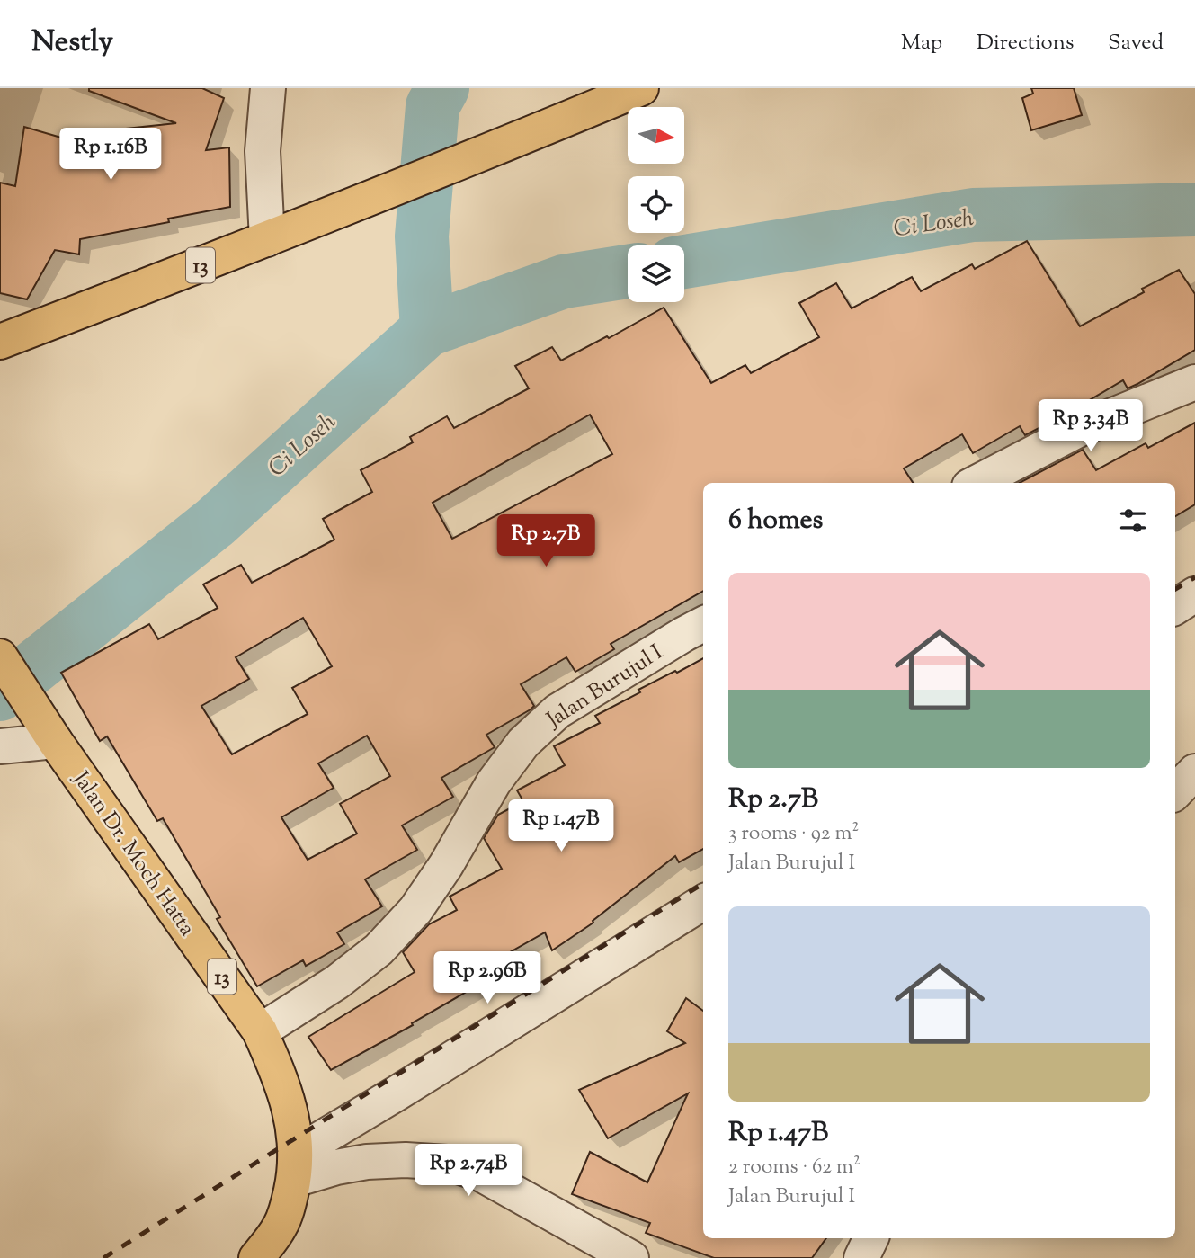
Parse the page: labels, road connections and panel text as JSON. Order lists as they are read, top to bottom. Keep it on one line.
{"streets":{"highway":["13","Jalan Dr. Moch Hatta"],"street":["Jalan Burujul I"]},"crossings":[["13","Jalan Dr. Moch Hatta"],["Jalan Burujul I","Jalan Dr. Moch Hatta"]],"water":["Ci Loseh"],"north":"right","page":{"header":"Nestly","nav":["Map","Directions","Saved"],"price":["Rp 1.16B","Rp 3.34B","Rp 2.7B","Rp 1.47B","Rp 2.96B","Rp 2.74B"],"heading":"6 homes","list":[{"name":"Rp 2.7B","note":"3 rooms · 92 m² · Jalan Burujul I"},{"name":"Rp 1.47B","note":"2 rooms · 62 m² · Jalan Burujul I"}]}}
